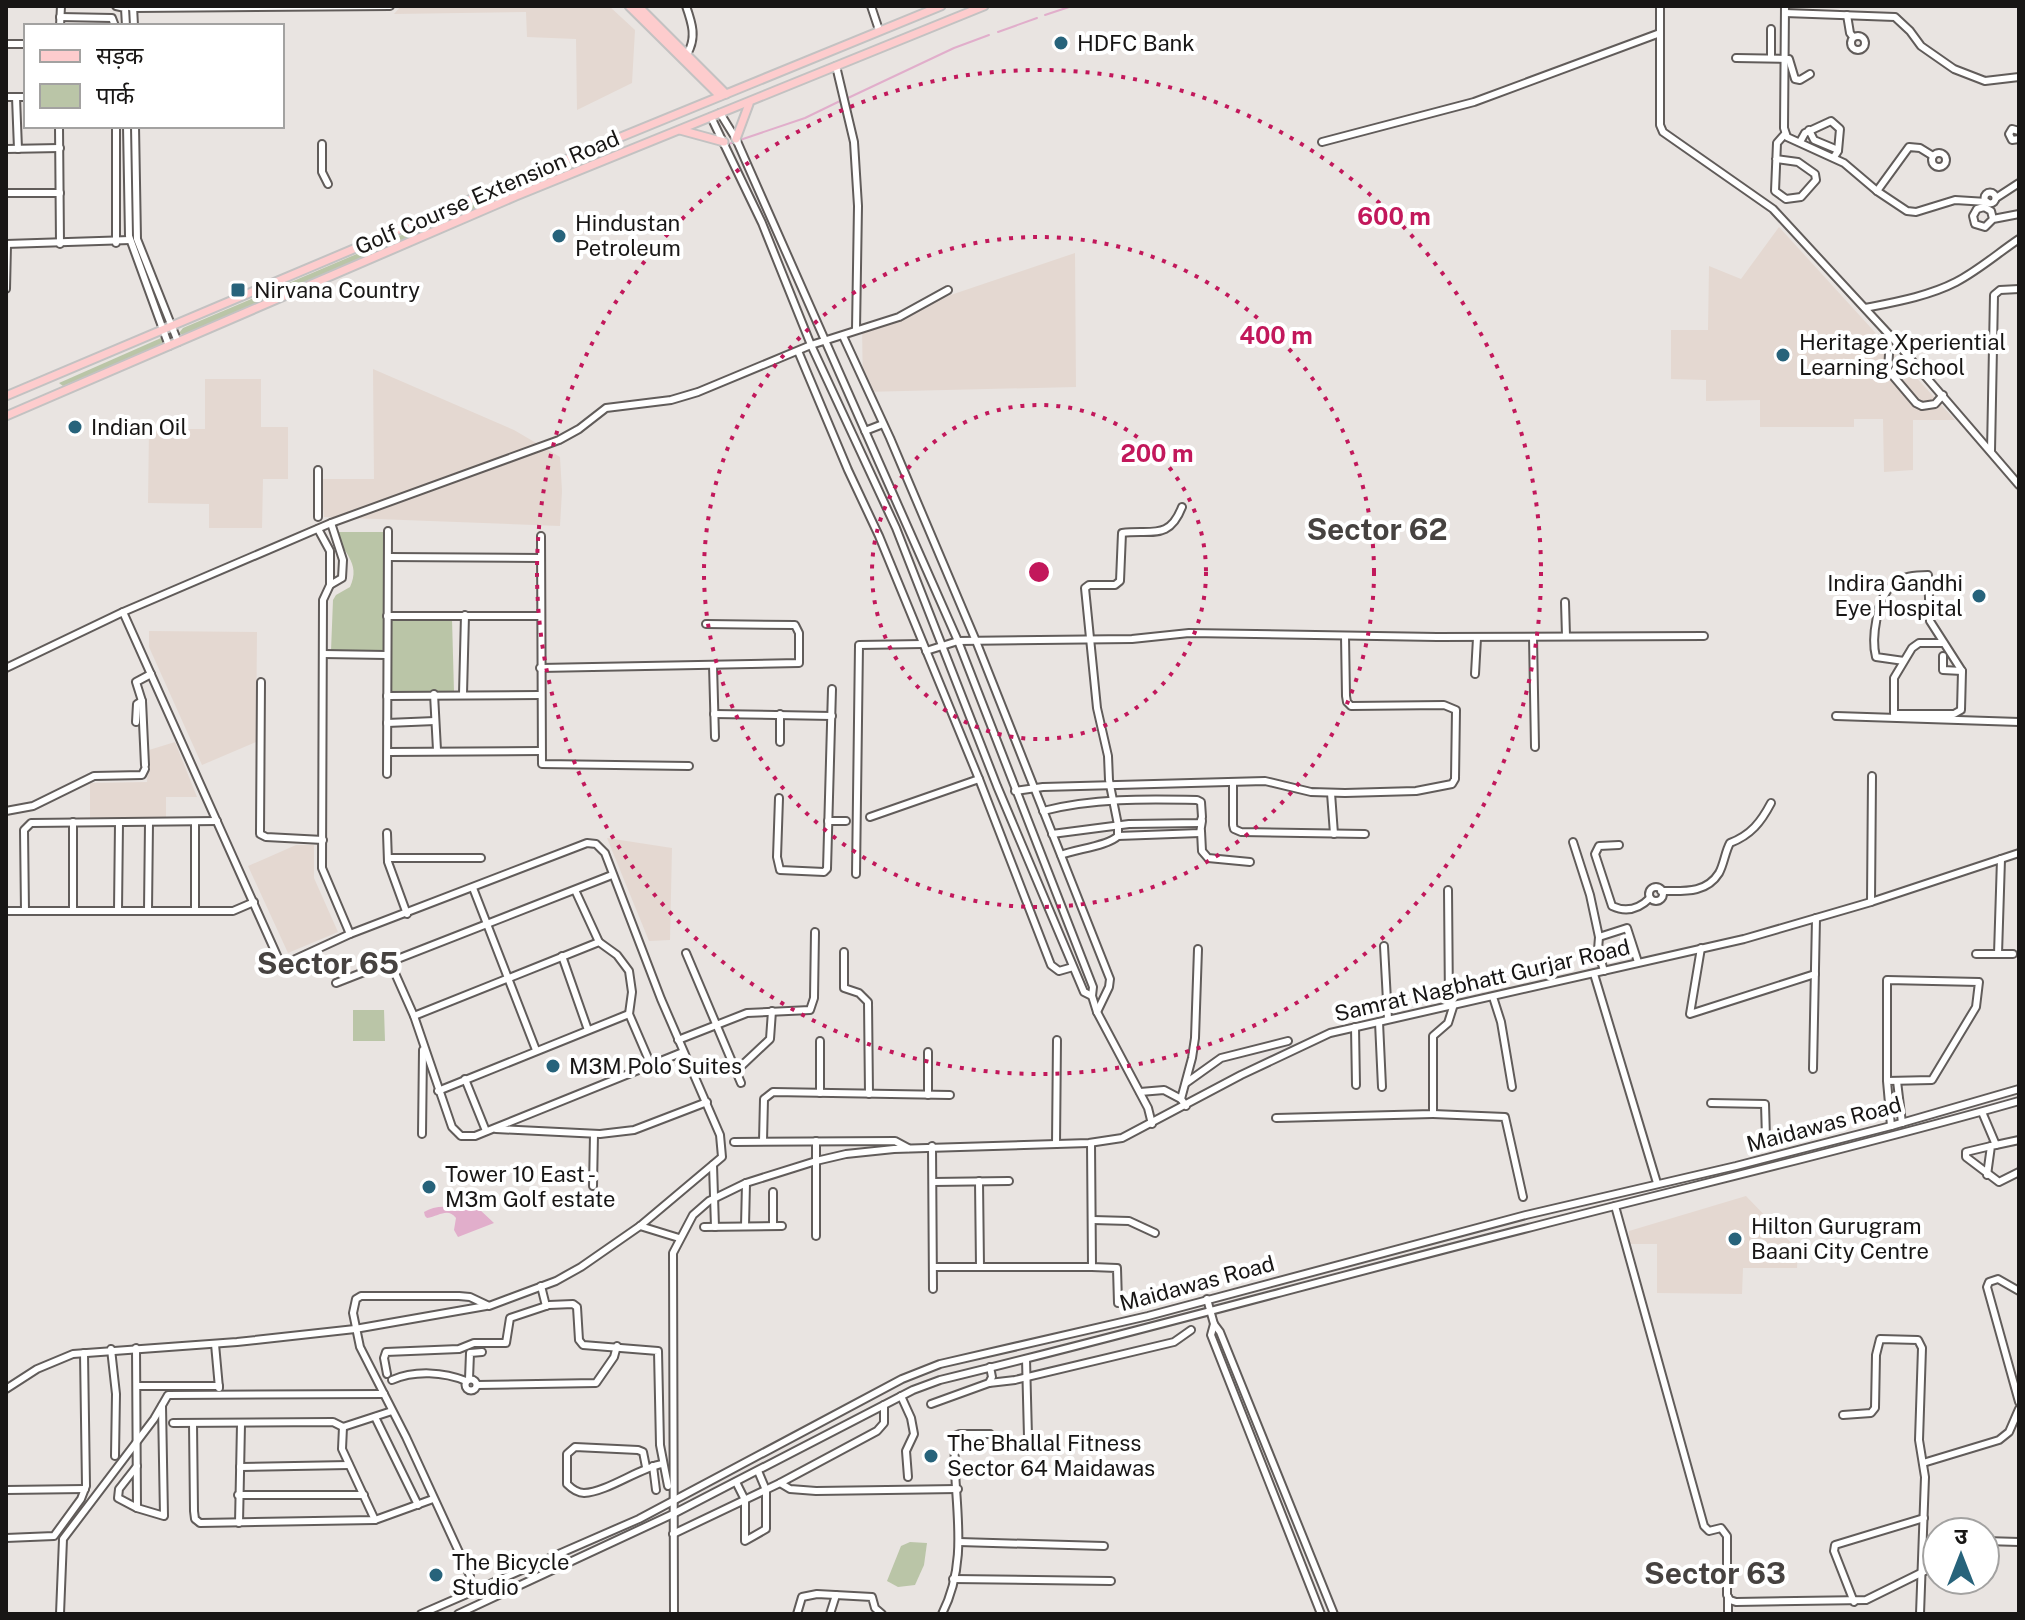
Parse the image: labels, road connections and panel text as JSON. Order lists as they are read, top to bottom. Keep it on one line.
{"streets":{"main road":["Golf Course Extension Road"],"street":["Samrat Nagbhatt Gurjar Road","Maidawas Road"]},"crossings":[["Samrat Nagbhatt Gurjar Road","Maidawas Road"]],"districts":["Sector 62","Sector 65","Sector 63"],"places":{"other":["HDFC Bank","Hindustan Petroleum","Heritage Xperiential Learning School","Indian Oil","Indira Gandhi Eye Hospital","M3M Polo Suites","Tower 10 East - M3m Golf estate","Hilton Gurugram Baani City Centre","The Bhallal Fitness Sector 64 Maidawas","The Bicycle Studio"],"transit":["Nirvana Country"]},"legend":["सड़क","पार्क"],"north":"top","rings":["600 m","400 m","200 m"]}
